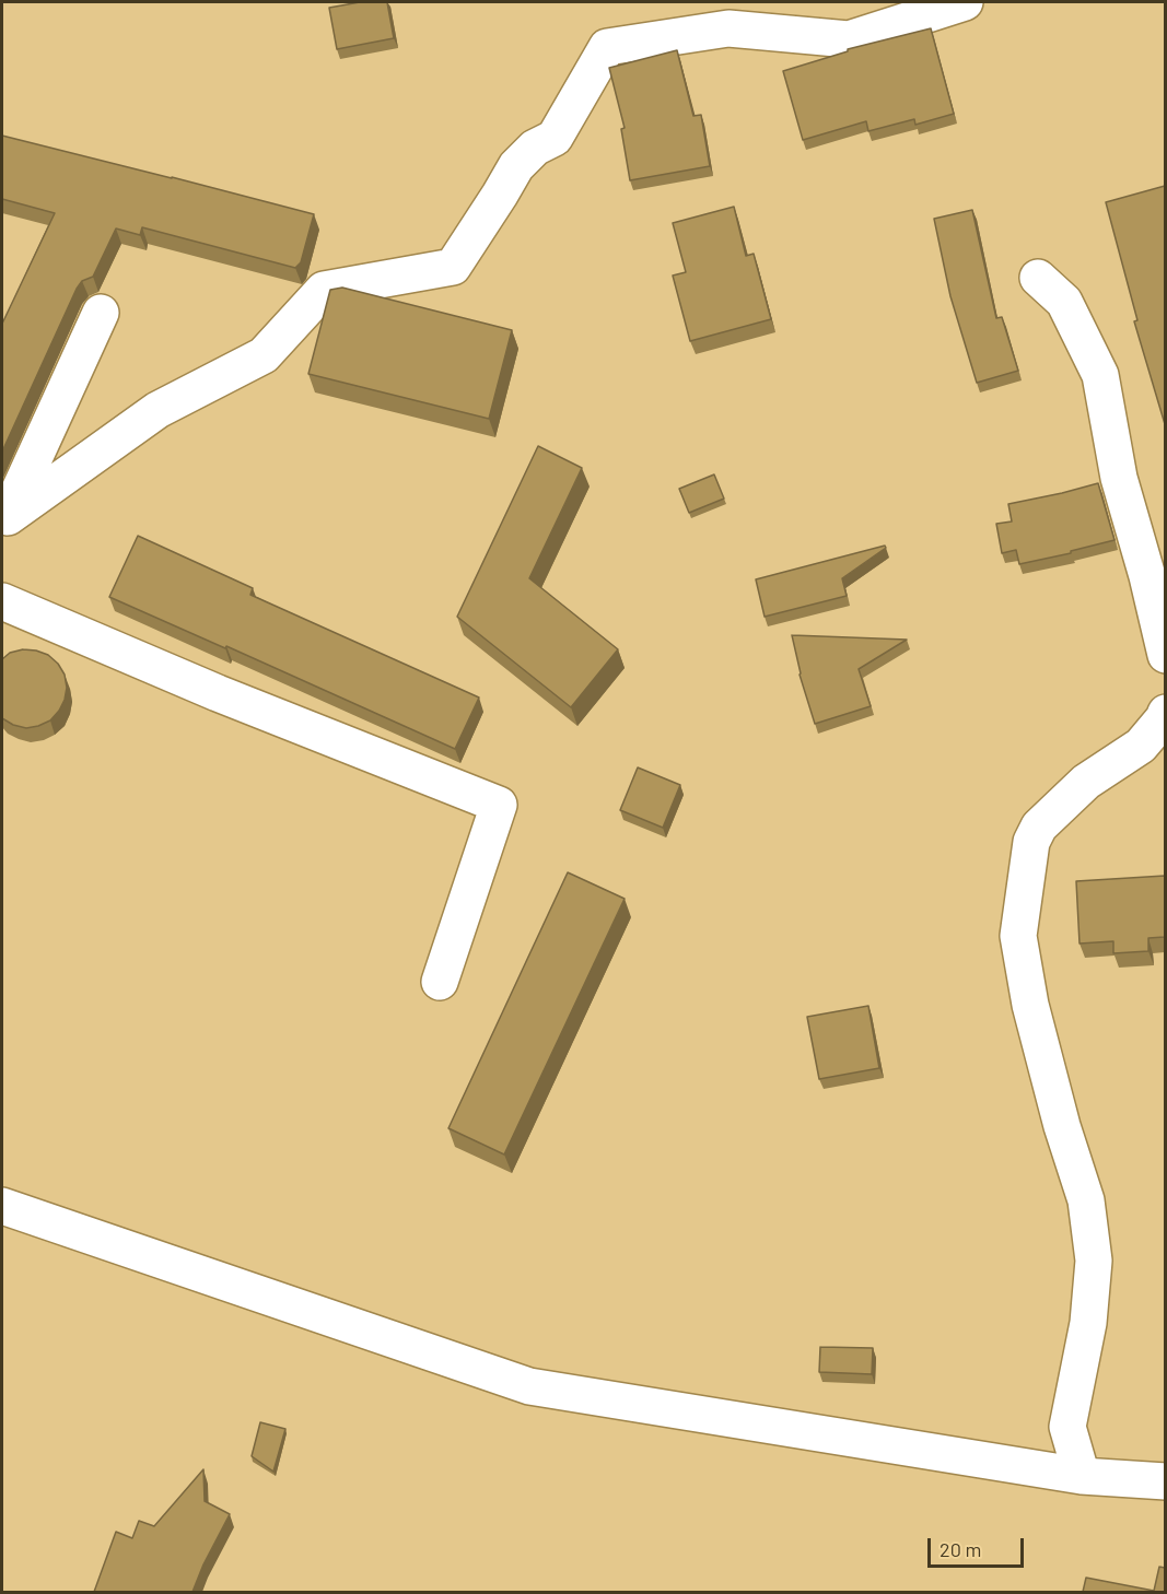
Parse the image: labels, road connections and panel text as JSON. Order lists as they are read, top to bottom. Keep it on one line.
{"scale_bar":"20 m"}
